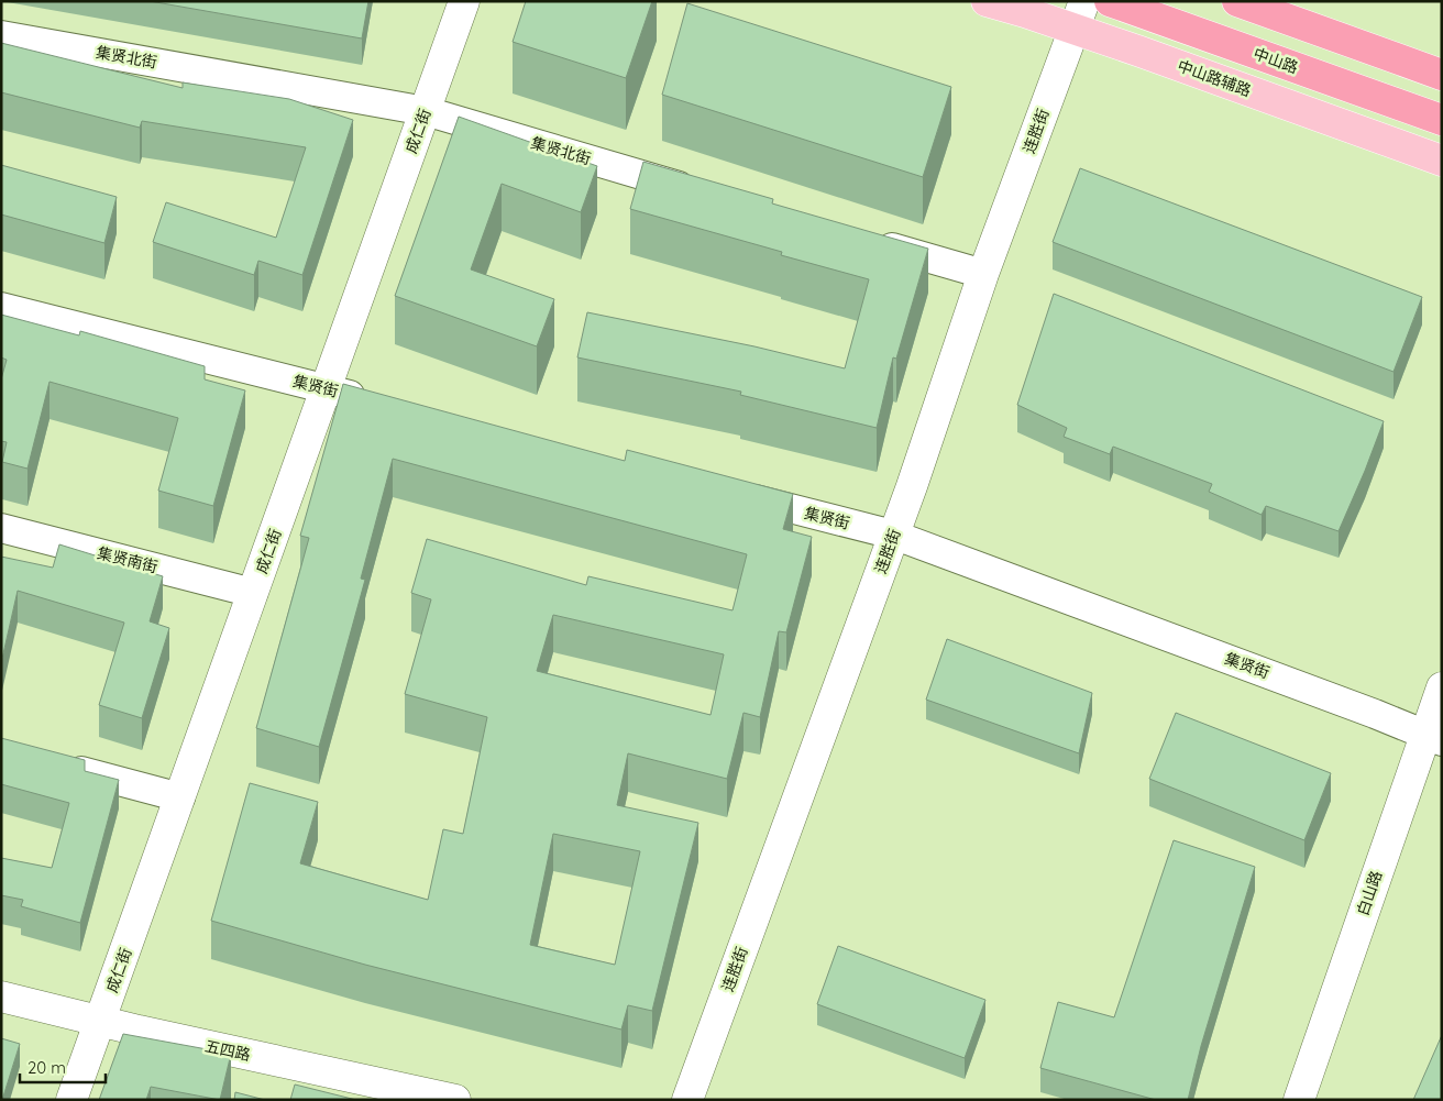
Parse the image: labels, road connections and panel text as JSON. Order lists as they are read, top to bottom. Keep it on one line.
{"streets":{"highway":["中山路"],"main road":["中山路辅路","成仁街","连胜街","白山路","五四路"],"street":["集贤北街","集贤街","集贤南街"]},"crossings":[["集贤北街","成仁街"],["中山路辅路","连胜街"],["成仁街","集贤街"],["成仁街","集贤南街"],["成仁街","五四路"],["连胜街","集贤街"],["集贤街","白山路"]],"scale_bar":"20 m"}
